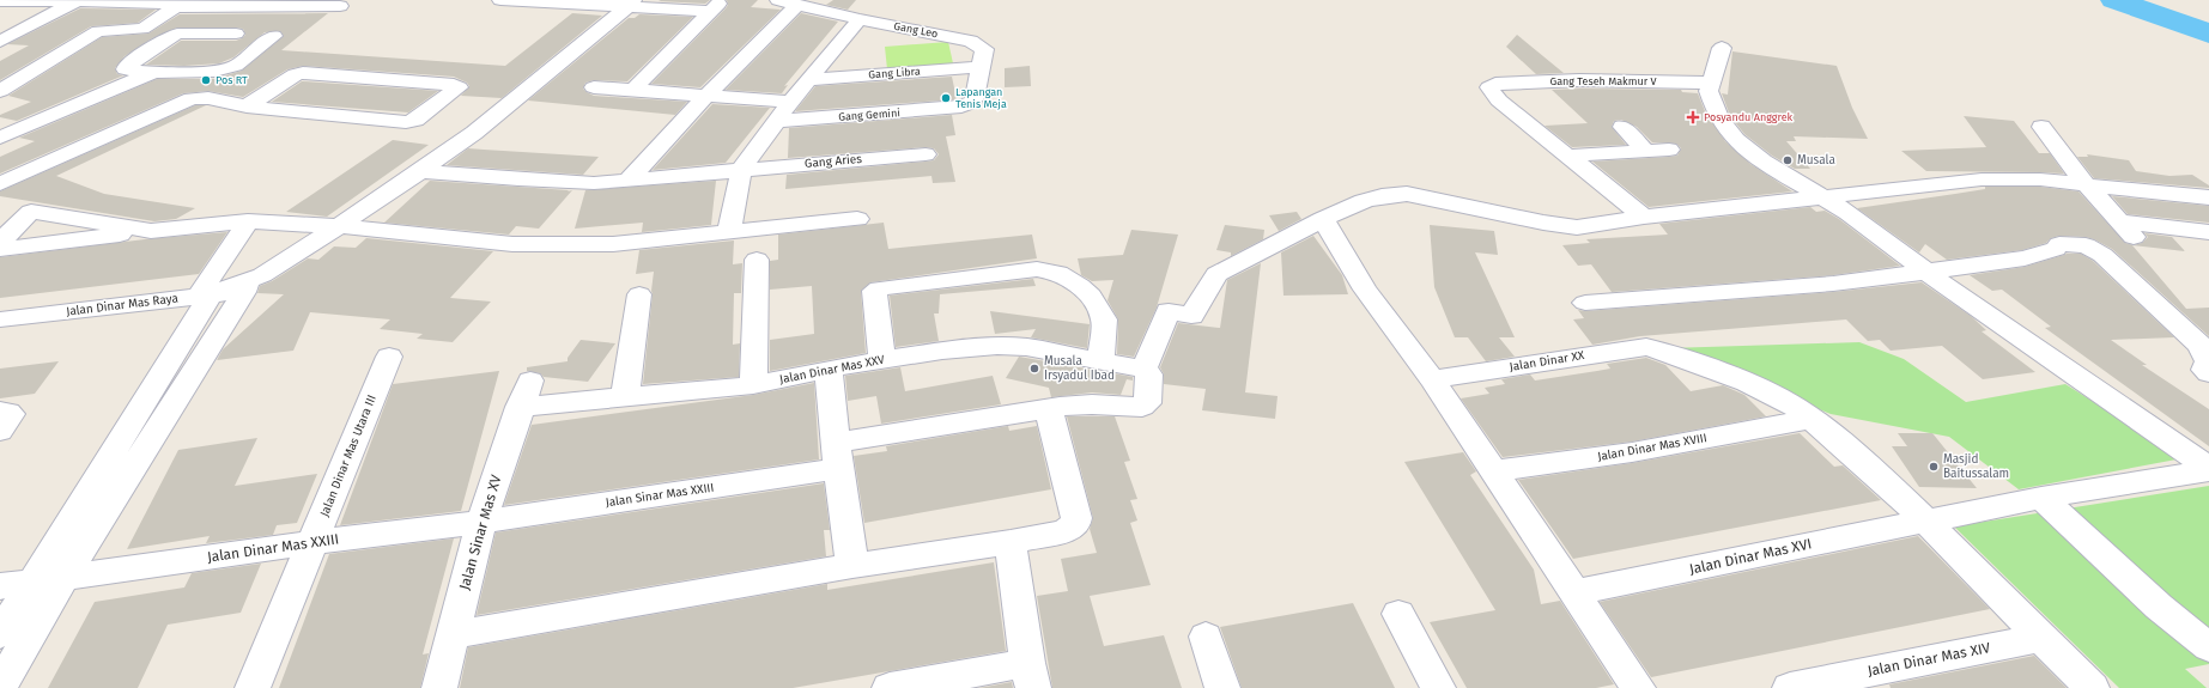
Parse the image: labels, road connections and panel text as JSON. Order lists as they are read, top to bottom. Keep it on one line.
{"streets":{"street":["Gang Leo","Gang Libra","Gang Teseh Makmur V","Gang Gemini","Gang Aries","Jalan Dinar Mas Raya","Jalan Dinar XX","Jalan Dinar Mas XXV","Jalan Dinar Mas XVIII","Jalan Dinar Mas Utara III","Jalan Sinar Mas XXIII","Jalan Sinar Mas XV","Jalan Dinar Mas XXIII","Jalan Dinar Mas XVI","Jalan Dinar Mas XIV"]},"crossings":[["Gang Leo","Gang Libra"],["Gang Leo","Gang Gemini"],["Gang Libra","Gang Gemini"],["Gang Aries","Jalan Dinar Mas Raya"],["Jalan Dinar XX","Jalan Dinar Mas XVIII"],["Jalan Dinar XX","Jalan Dinar Mas XVI"],["Jalan Dinar XX","Jalan Dinar Mas XIV"],["Jalan Dinar Mas XXV","Jalan Sinar Mas XXIII"],["Jalan Dinar Mas XXV","Jalan Sinar Mas XV"],["Jalan Dinar Mas Utara III","Jalan Dinar Mas XXIII"],["Jalan Sinar Mas XXIII","Jalan Sinar Mas XV"],["Jalan Sinar Mas XXIII","Jalan Dinar Mas XXIII"],["Jalan Sinar Mas XV","Jalan Dinar Mas XXIII"]],"places":{"other":["Pos RT","Lapangan Tenis Meja","Musala","Musala Irsyadul Ibad","Masjid Baitussalam"],"health":["Posyandu Anggrek"]}}
